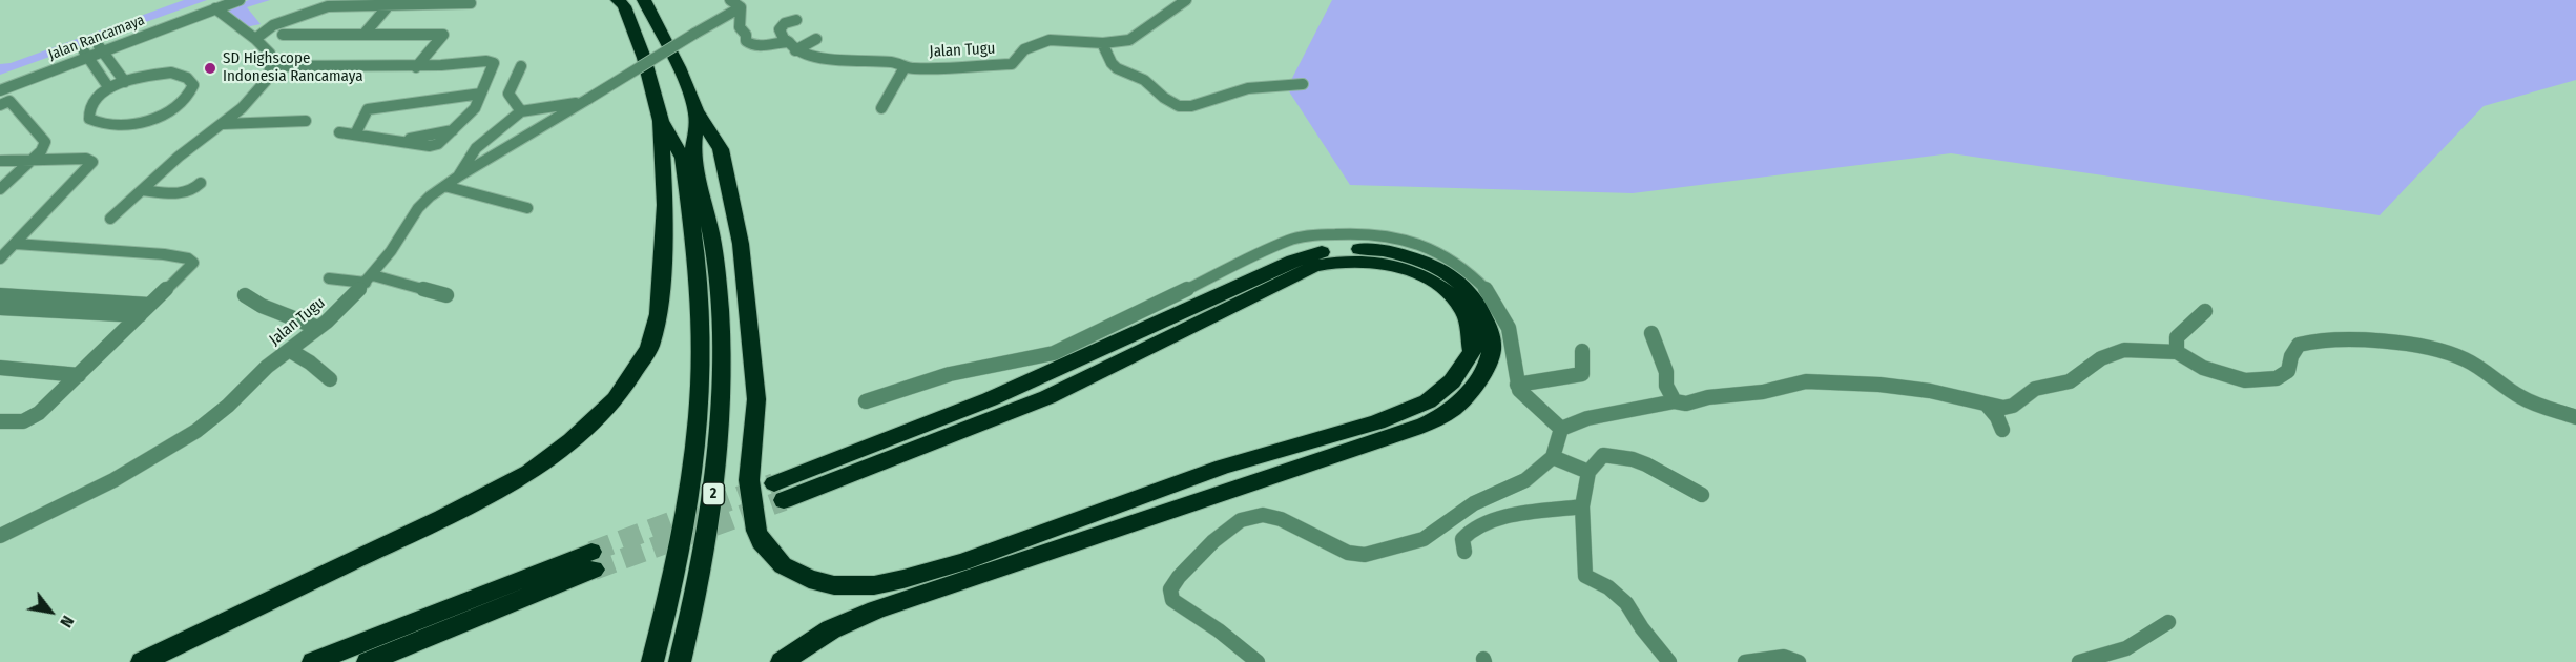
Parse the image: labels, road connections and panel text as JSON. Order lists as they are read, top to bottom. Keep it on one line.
{"streets":{"highway":["2"],"street":["Jalan Rancamaya","Jalan Tugu"]},"places":["SD Highscope Indonesia Rancamaya"],"north":"bottom right"}
